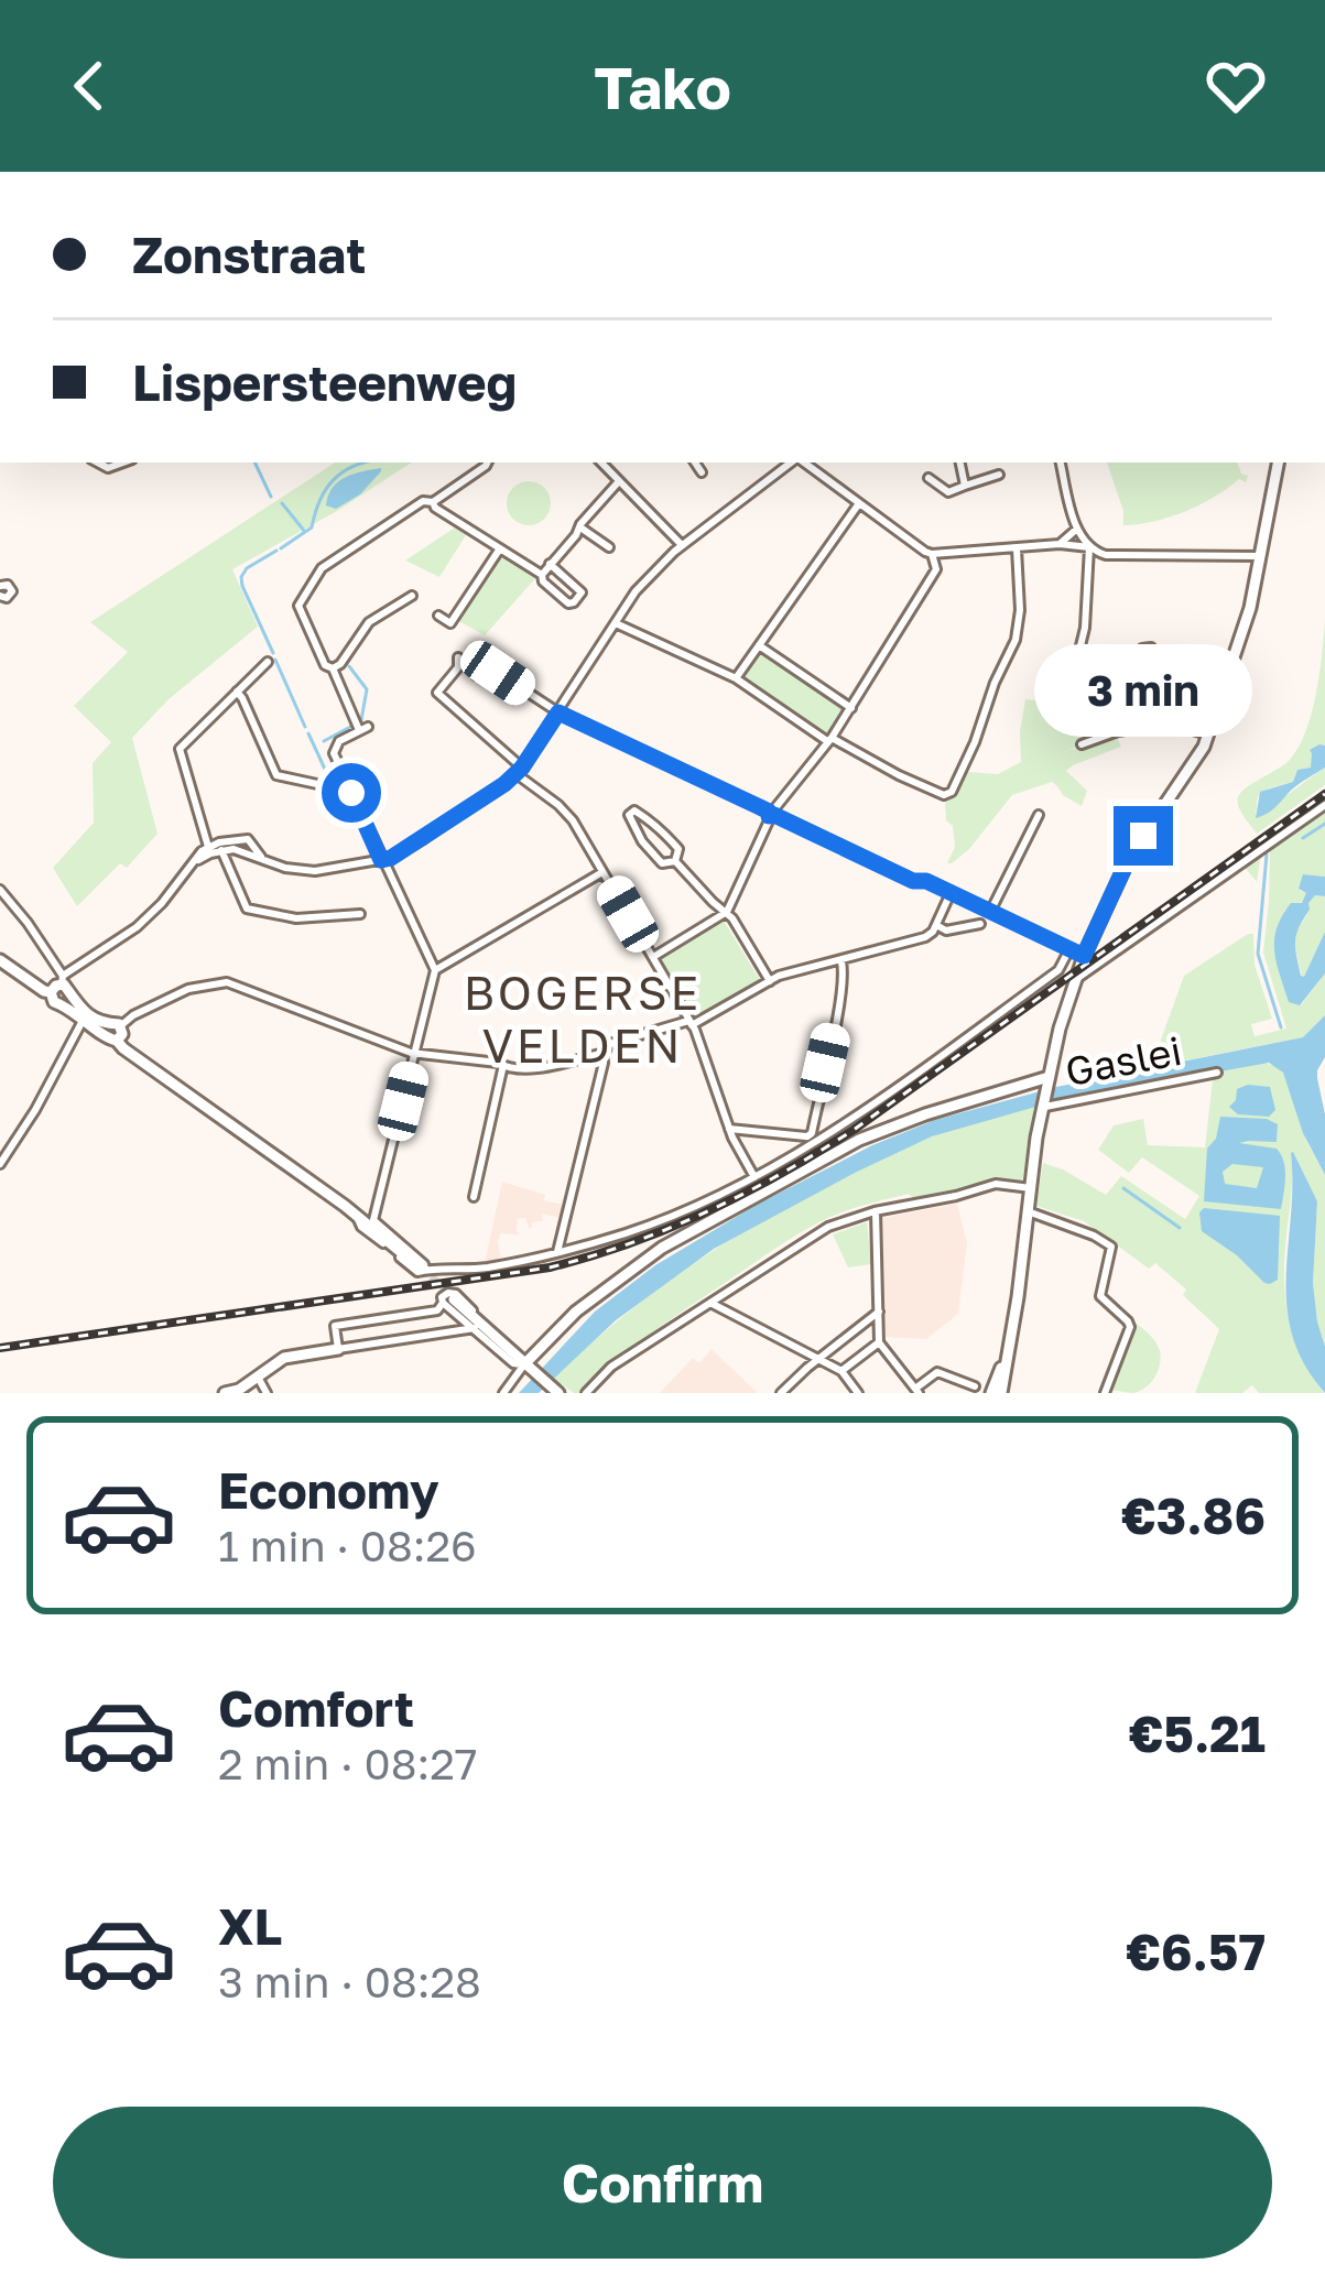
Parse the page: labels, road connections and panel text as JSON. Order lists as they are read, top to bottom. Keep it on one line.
{"streets":{"street":["Gaslei"]},"districts":["BOGERSE VELDEN"],"page":{"header":"Tako","banner":["Zonstraat","Lispersteenweg"],"bubble":"3 min","list":[{"name":"Economy","note":"1 min · 08:26","value":"€3.86"},{"name":"Comfort","note":"2 min · 08:27","value":"€5.21"},{"name":"XL","note":"3 min · 08:28","value":"€6.57"}],"buttons":"Confirm"}}
